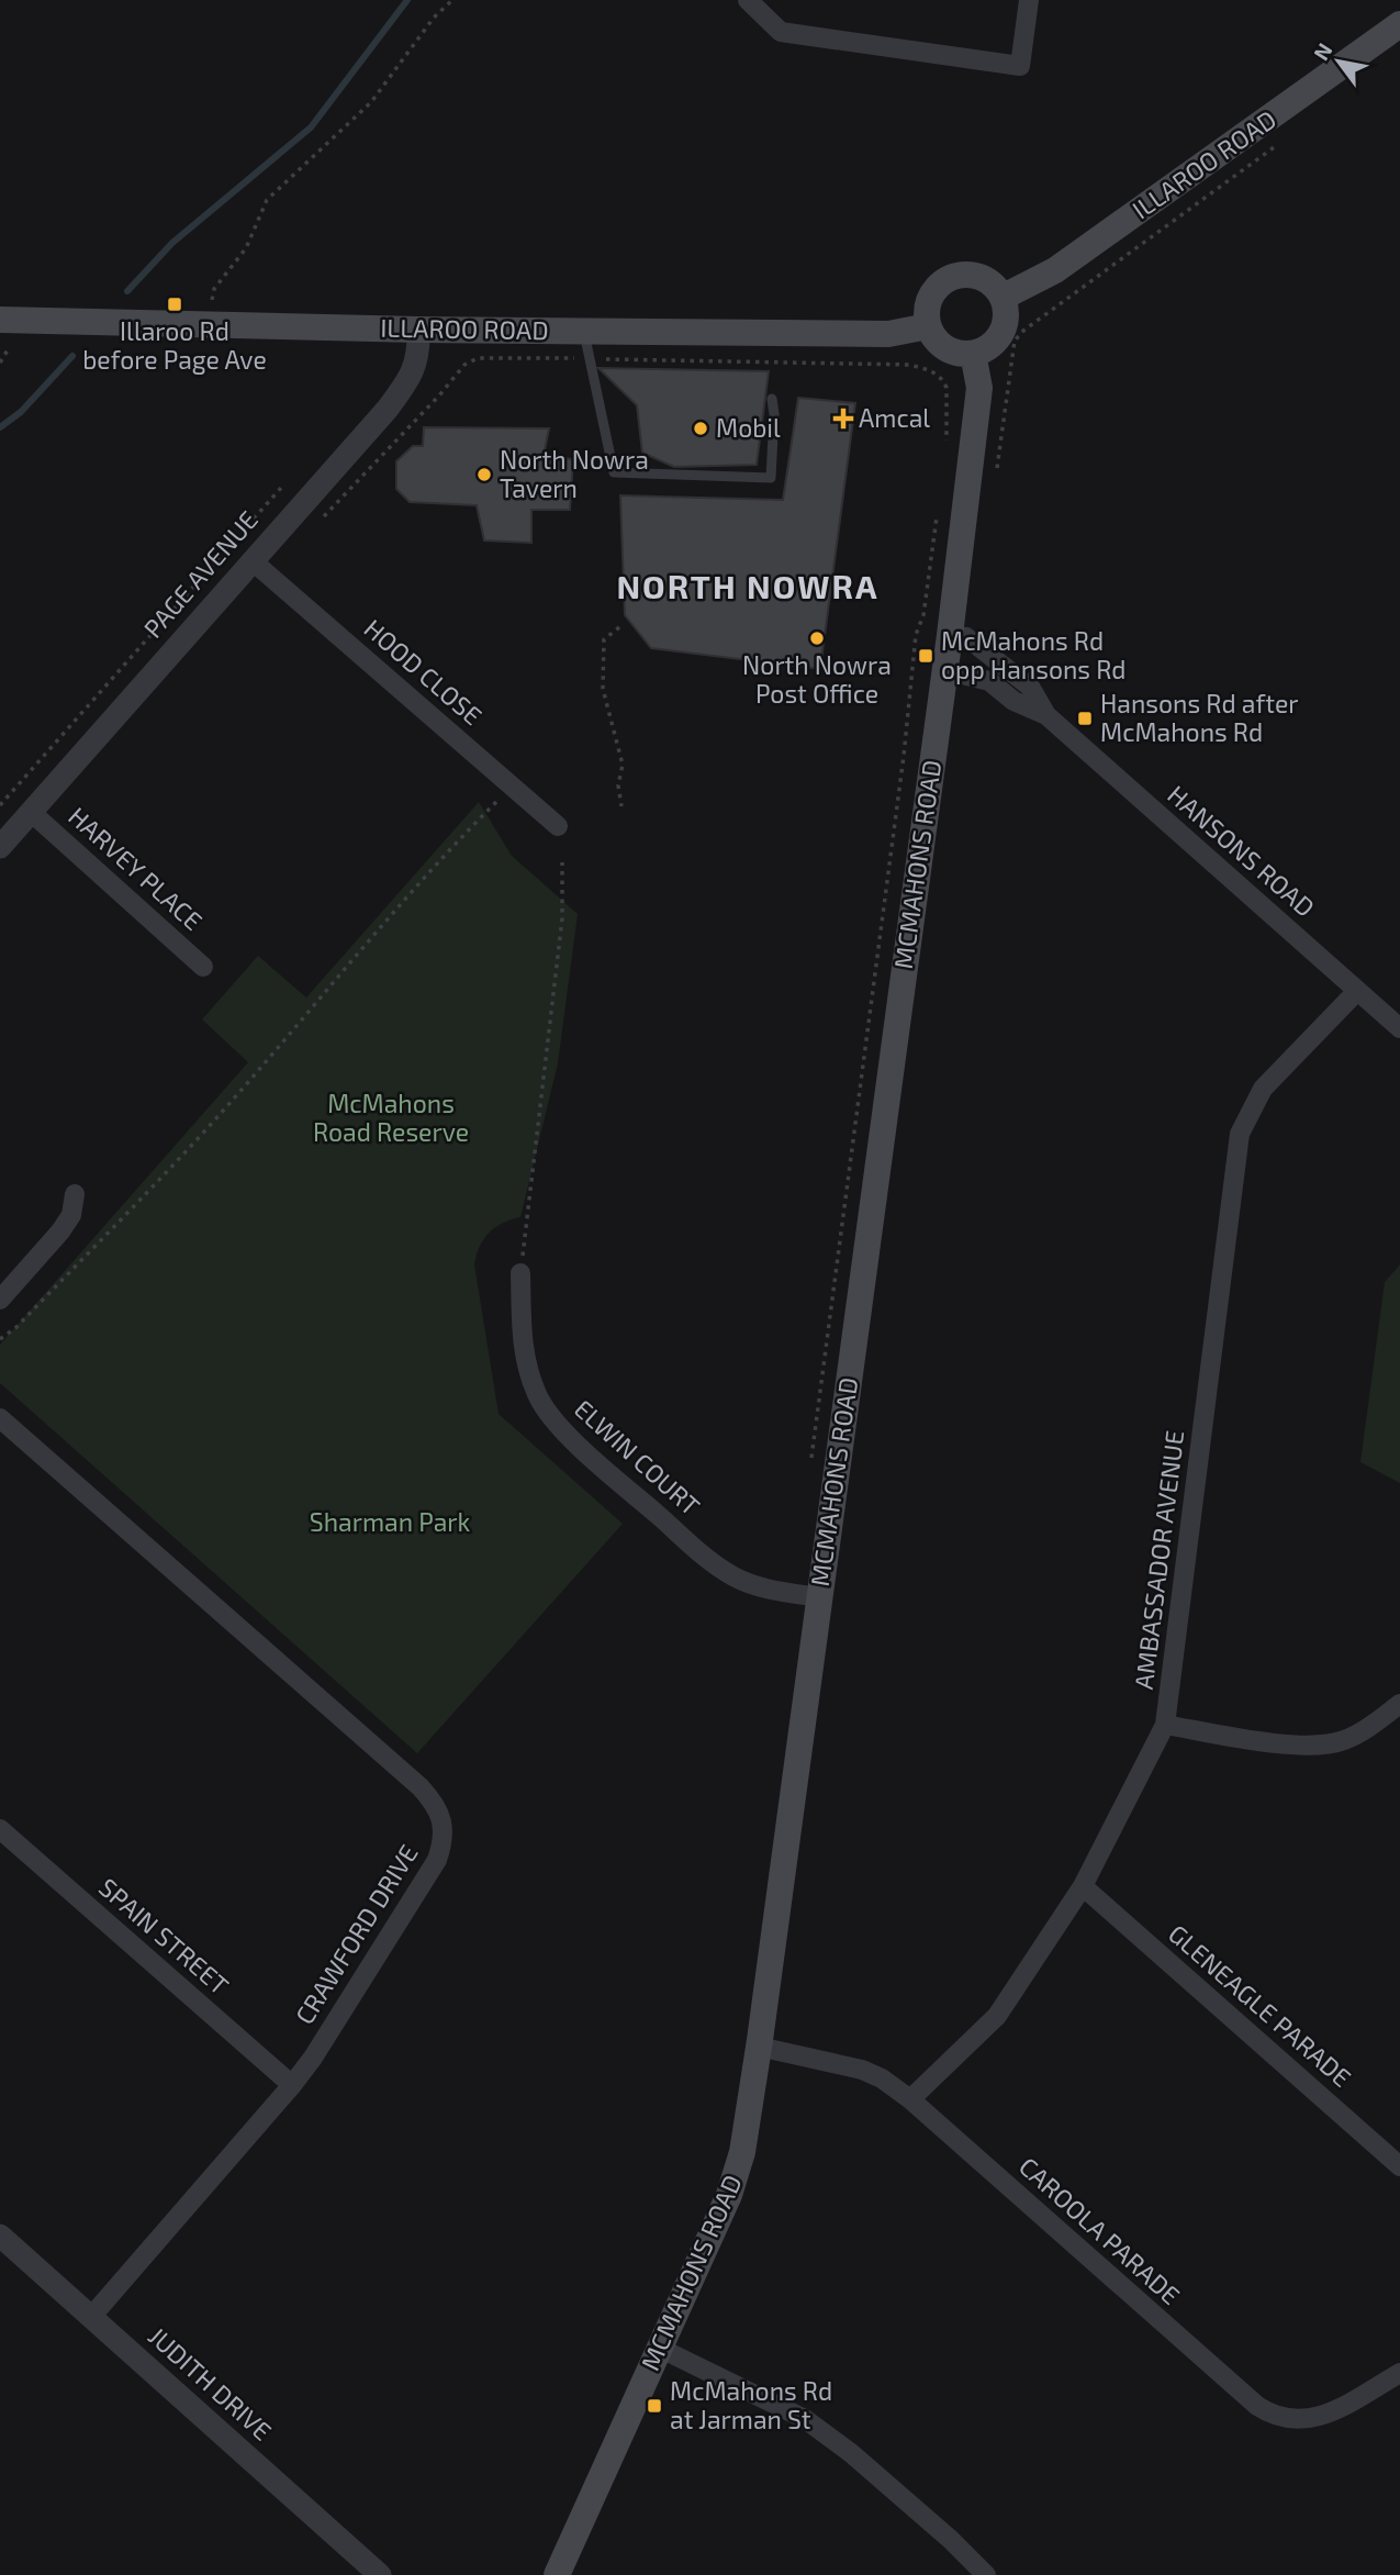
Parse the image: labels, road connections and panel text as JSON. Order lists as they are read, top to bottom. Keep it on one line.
{"streets":{"main road":["ILLAROO ROAD","MCMAHONS ROAD"],"street":["PAGE AVENUE","HOOD CLOSE","HANSONS ROAD","HARVEY PLACE","ELWIN COURT","AMBASSADOR AVENUE","CRAWFORD DRIVE","SPAIN STREET","GLENEAGLE PARADE","CAROOLA PARADE","JUDITH DRIVE"]},"crossings":[["ILLAROO ROAD","PAGE AVENUE"],["ILLAROO ROAD","MCMAHONS ROAD"],["PAGE AVENUE","HOOD CLOSE"],["PAGE AVENUE","HARVEY PLACE"],["HANSONS ROAD","MCMAHONS ROAD"],["HANSONS ROAD","AMBASSADOR AVENUE"],["MCMAHONS ROAD","ELWIN COURT"],["MCMAHONS ROAD","CAROOLA PARADE"],["AMBASSADOR AVENUE","GLENEAGLE PARADE"],["AMBASSADOR AVENUE","CAROOLA PARADE"],["CRAWFORD DRIVE","SPAIN STREET"],["CRAWFORD DRIVE","JUDITH DRIVE"]],"districts":["NORTH NOWRA"],"parks":["McMahons Road Reserve","Sharman Park"],"places":{"transit":["Illaroo Rd before Page Ave","McMahons Rd opp Hansons Rd","Hansons Rd after McMahons Rd","McMahons Rd at Jarman St"],"health":["Amcal"],"other":["Mobil","North Nowra Tavern","North Nowra Post Office"]},"north":"top left"}
